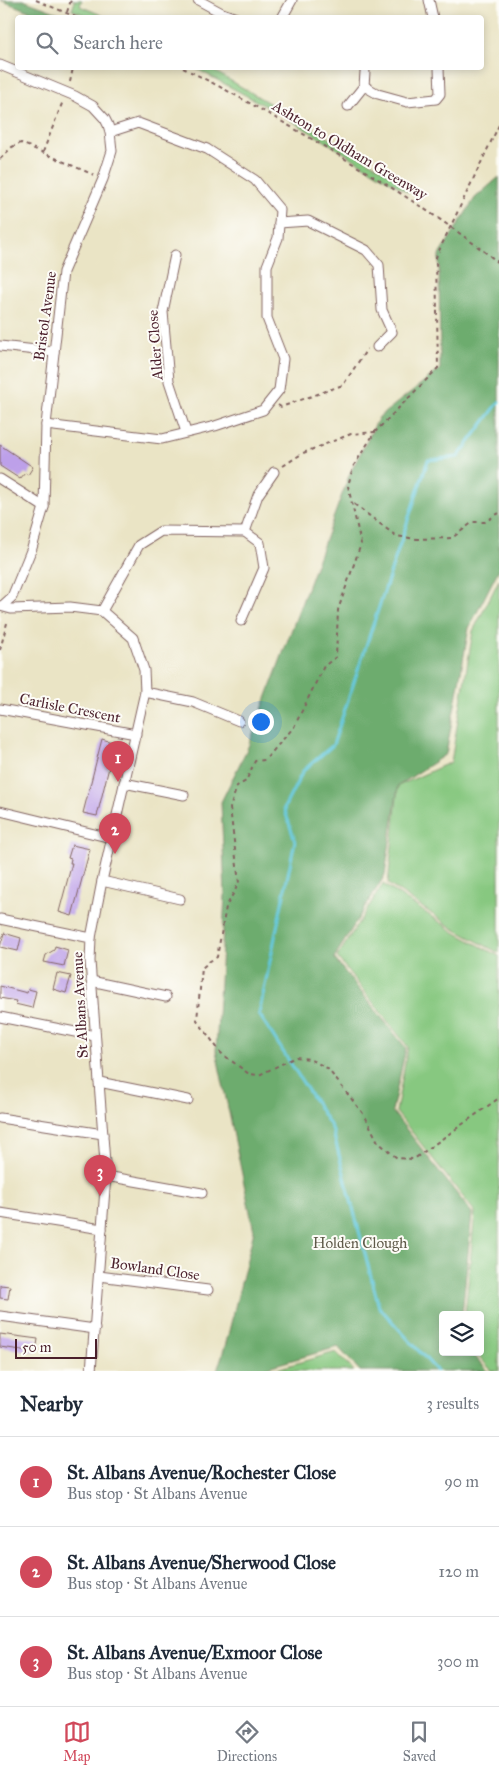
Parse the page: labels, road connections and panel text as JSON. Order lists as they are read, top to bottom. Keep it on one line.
{"streets":{"street":["Bristol Avenue","Alder Close","Carlisle Crescent","St Albans Avenue","Bowland Close"],"path":["Ashton to Oldham Greenway"]},"crossings":[["Carlisle Crescent","St Albans Avenue"],["St Albans Avenue","Bowland Close"]],"parks":["Holden Clough"],"scale_bar":"50 m","page":{"search":"Search here","pins":["1","2","3"],"scale":"50 m","heading":["Nearby","3 results"],"list":[{"mark":"1","name":"St. Albans Avenue/Rochester Close","note":"Bus stop · St Albans Avenue","value":"90 m"},{"mark":"2","name":"St. Albans Avenue/Sherwood Close","note":"Bus stop · St Albans Avenue","value":"120 m"},{"mark":"3","name":"St. Albans Avenue/Exmoor Close","note":"Bus stop · St Albans Avenue","value":"300 m"}],"nav":["Map","Directions","Saved"]}}
